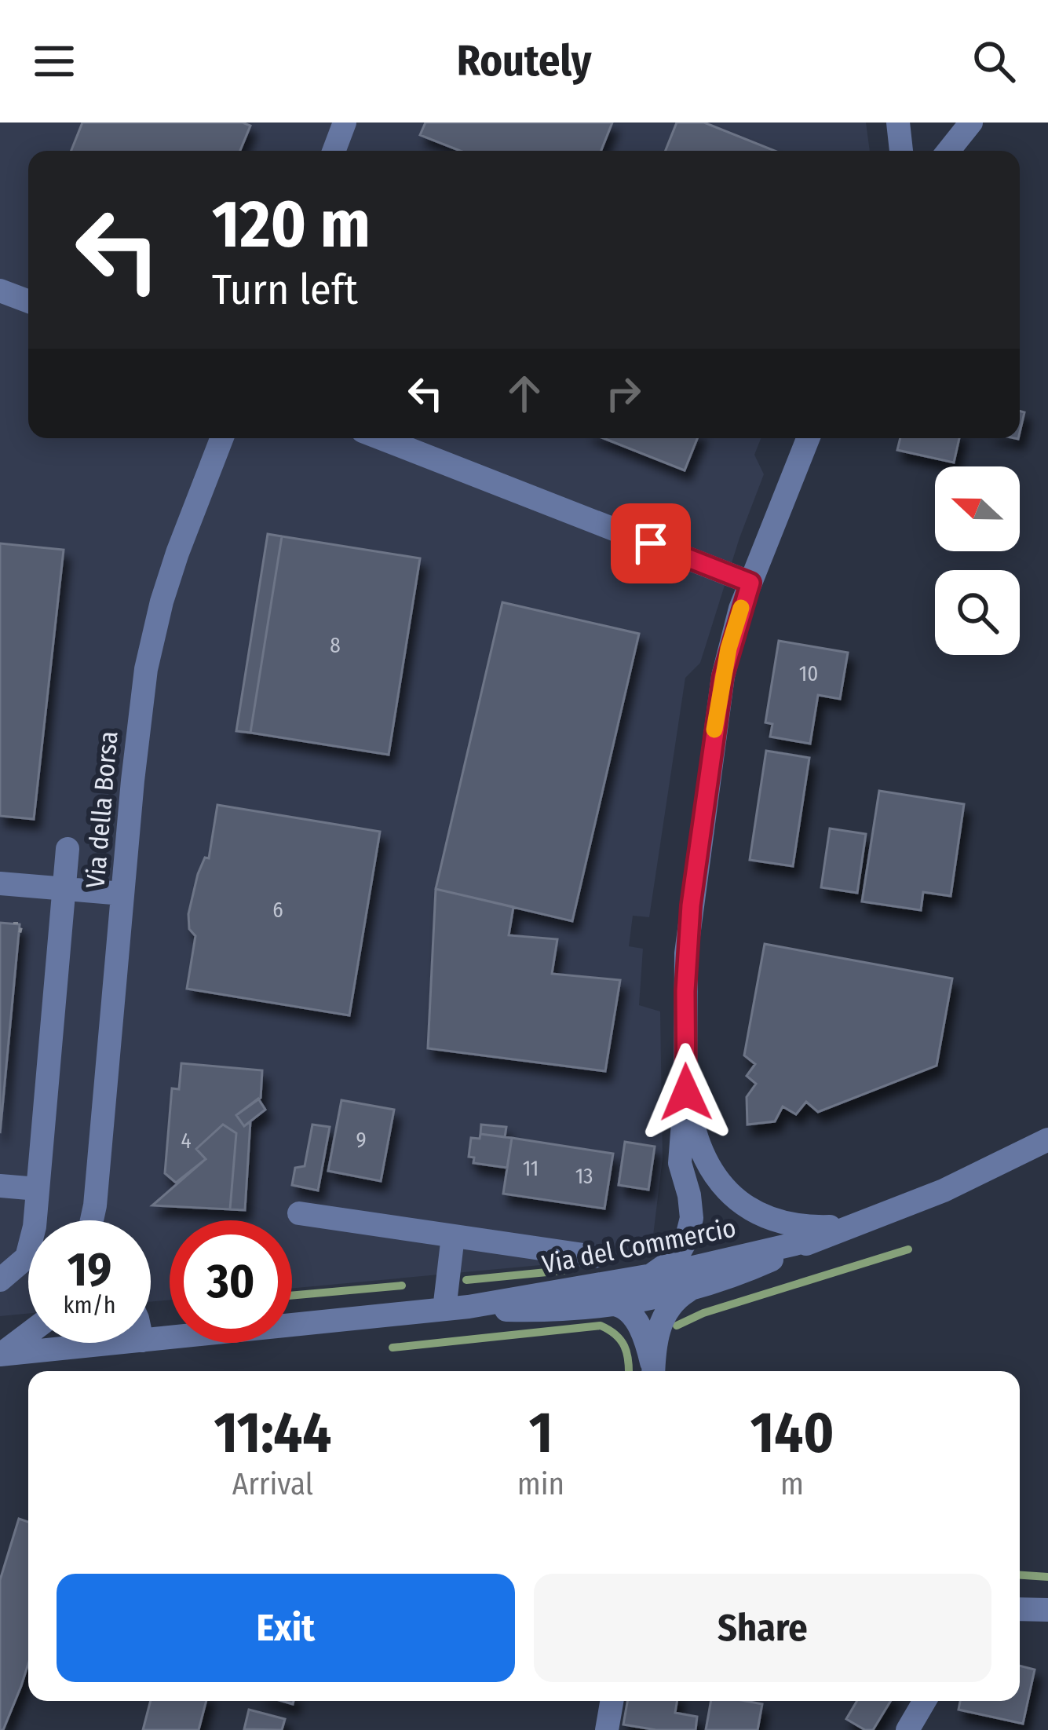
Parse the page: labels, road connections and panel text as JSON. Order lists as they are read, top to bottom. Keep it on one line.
{"streets":{"street":["Via della Borsa","Via del Commercio"]},"house_numbers":["8","10","6","9","4","11","13"],"north":"left","page":{"header":"Routely","turn":["120 m","Turn left"],"speed":"19 km/h","limit":"30","eta":["11:44","Arrival","1","min","140","m"],"buttons":["Exit","Share"]}}
